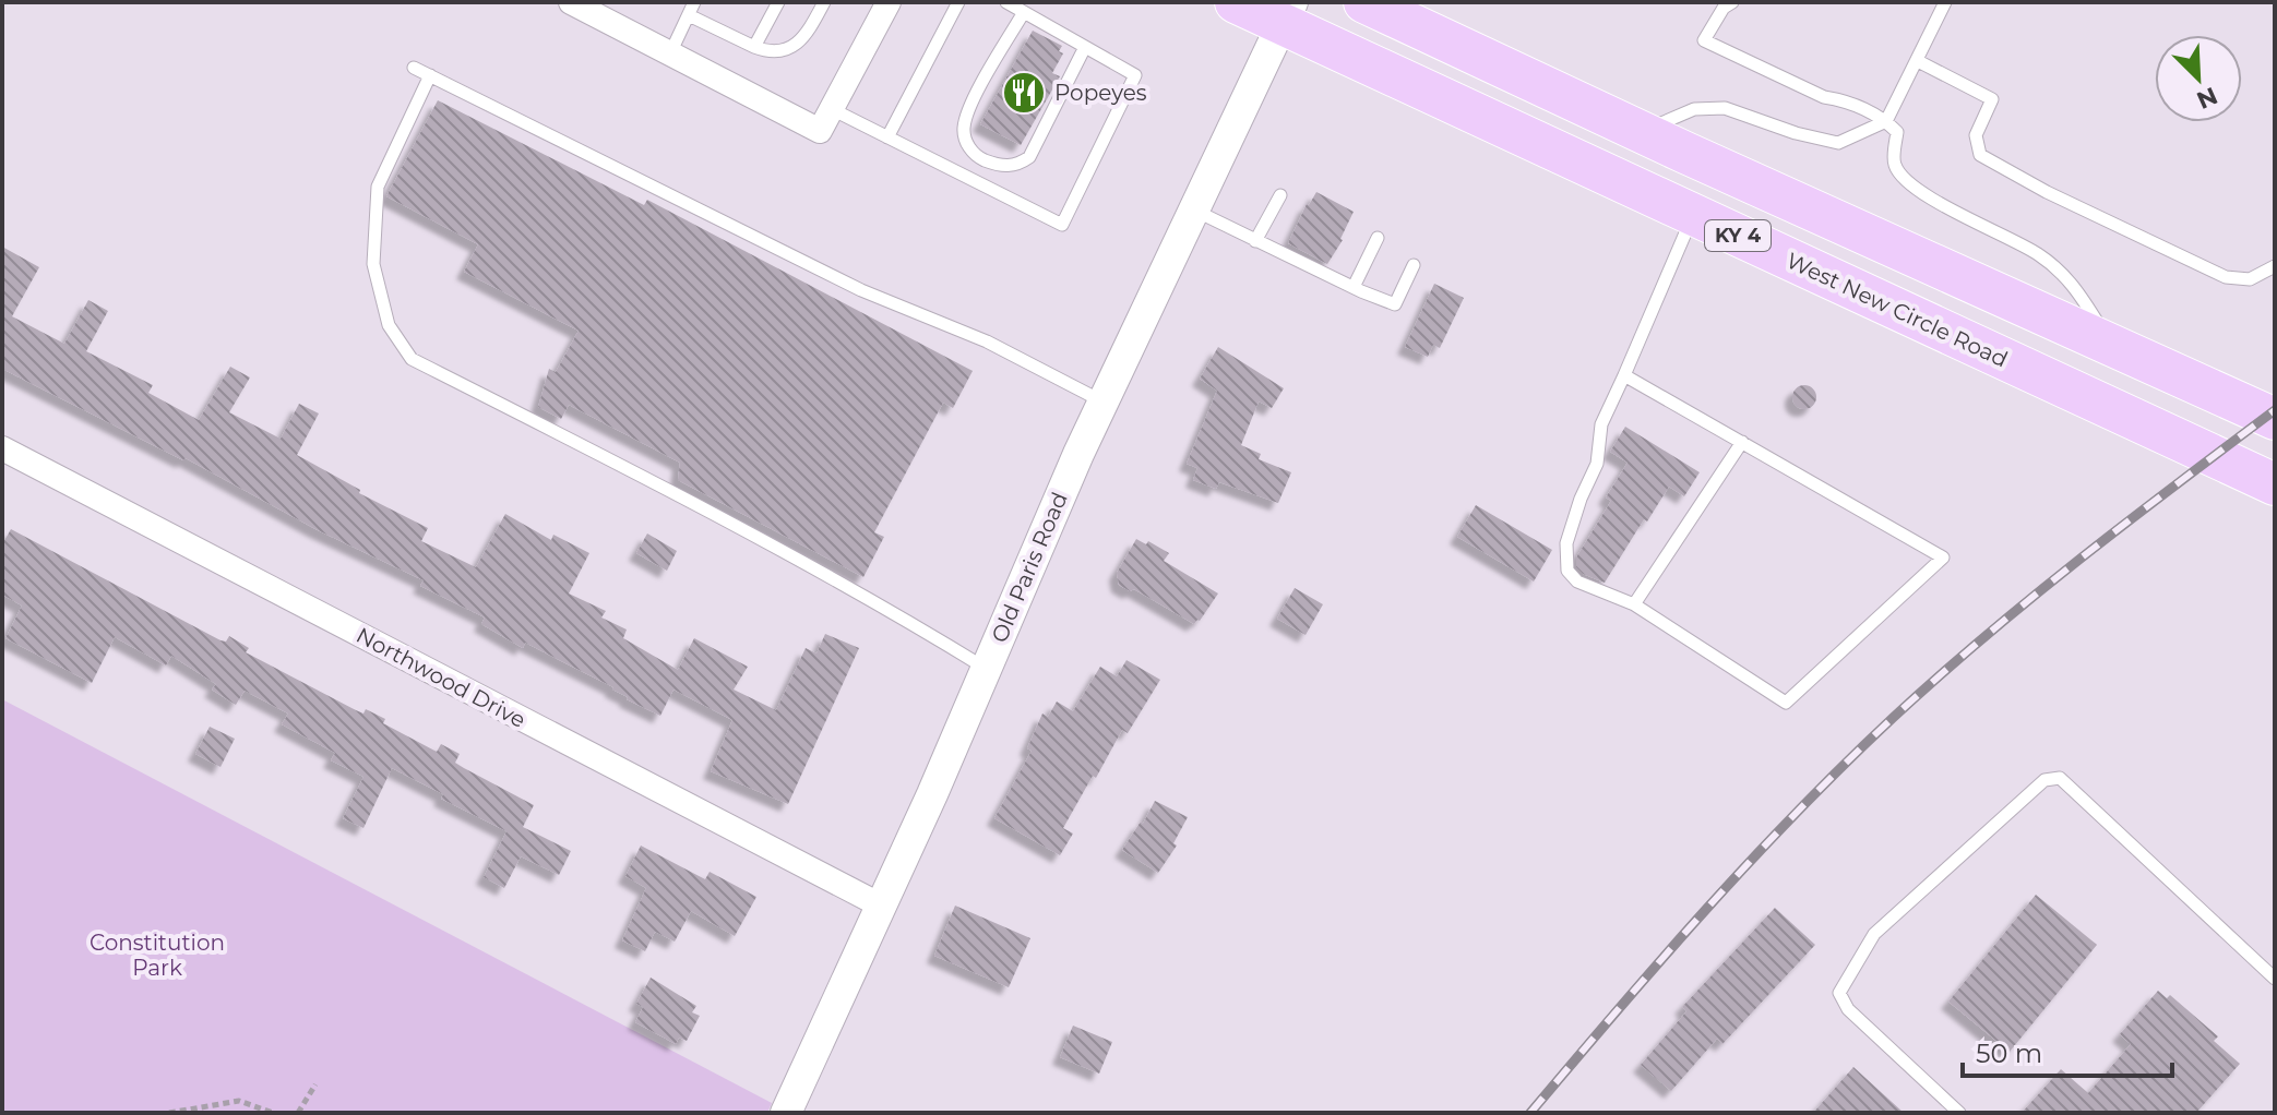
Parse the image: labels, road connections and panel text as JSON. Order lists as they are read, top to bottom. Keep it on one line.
{"streets":{"highway":["KY 4","West New Circle Road"],"street":["Old Paris Road","Northwood Drive"]},"crossings":[["KY 4","West New Circle Road"],["KY 4","Old Paris Road"],["West New Circle Road","Old Paris Road"],["Old Paris Road","Northwood Drive"]],"parks":["Constitution Park"],"places":{"restaurant":["Popeyes"]},"scale_bar":"50 m","north":"bottom right"}
